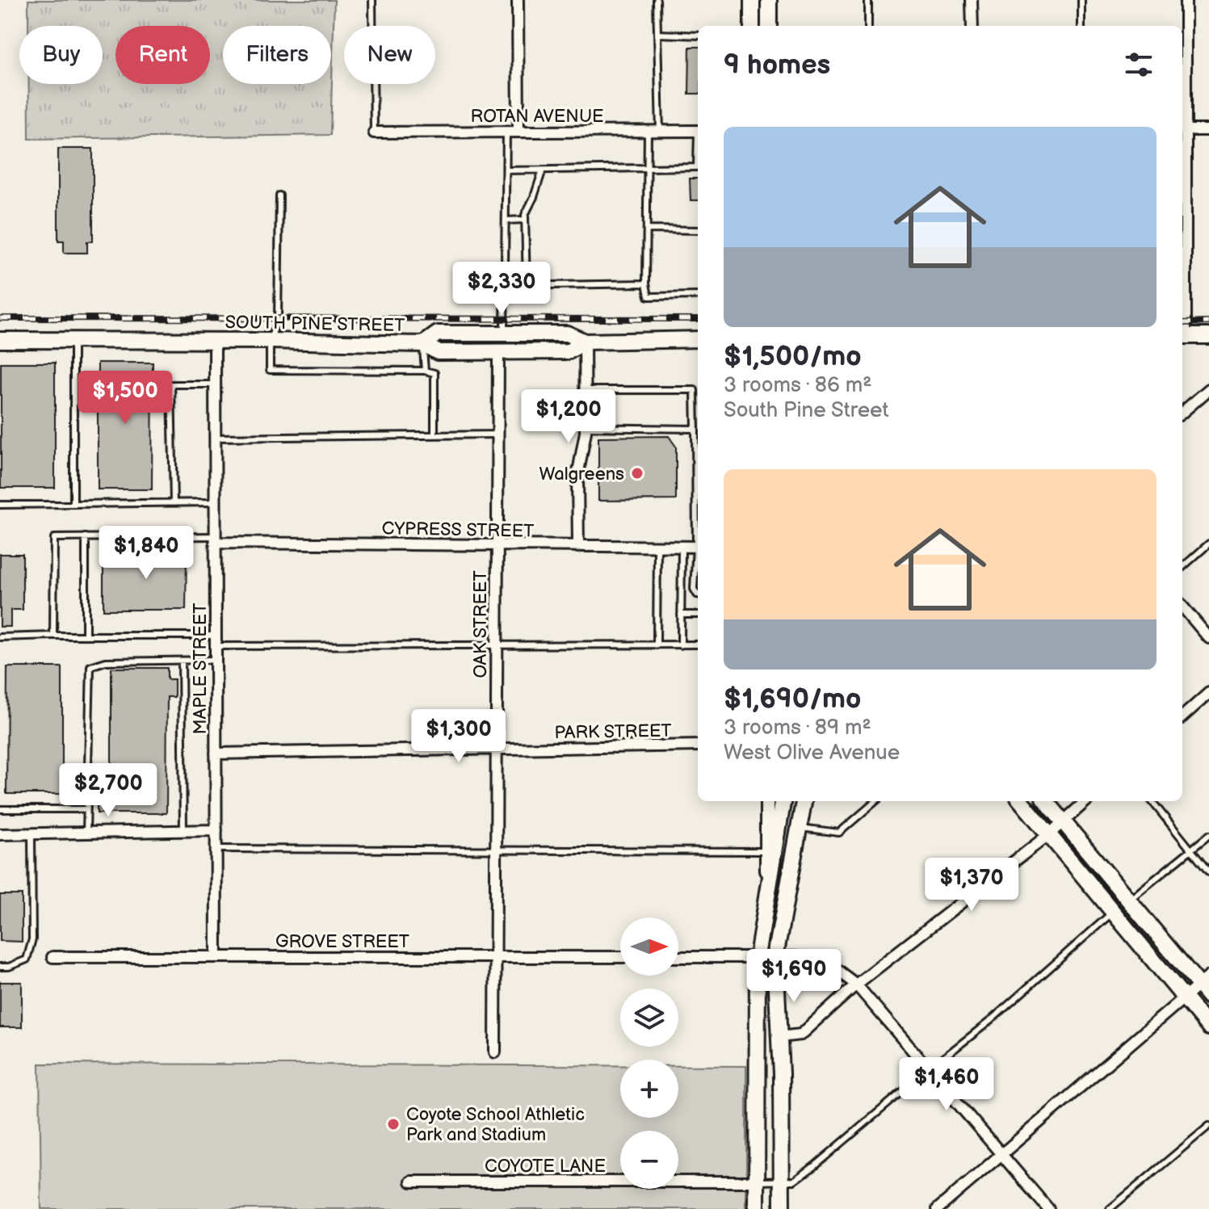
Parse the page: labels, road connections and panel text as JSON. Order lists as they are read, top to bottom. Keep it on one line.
{"streets":{"main road":["SOUTH PINE STREET"],"street":["ROTAN AVENUE","CYPRESS STREET","OAK STREET","MAPLE STREET","PARK STREET","GROVE STREET","COYOTE LANE"]},"crossings":[["SOUTH PINE STREET","MAPLE STREET"],["CYPRESS STREET","OAK STREET"],["CYPRESS STREET","MAPLE STREET"],["OAK STREET","PARK STREET"],["OAK STREET","GROVE STREET"],["MAPLE STREET","PARK STREET"],["MAPLE STREET","GROVE STREET"]],"places":["Walgreens","Coyote School Athletic Park and Stadium"],"north":"right","page":{"chip":["Buy","Rent","Filters","New"],"heading":"9 homes","list":[{"name":"$1,500/mo","note":"3 rooms · 86 m² · South Pine Street"},{"name":"$1,690/mo","note":"3 rooms · 89 m² · West Olive Avenue"}],"price":["$2,330","$1,500","$1,200","$1,840","$1,300","$2,700","$1,370","$1,690","$1,460"],"map_buttons":["+","−"]}}
